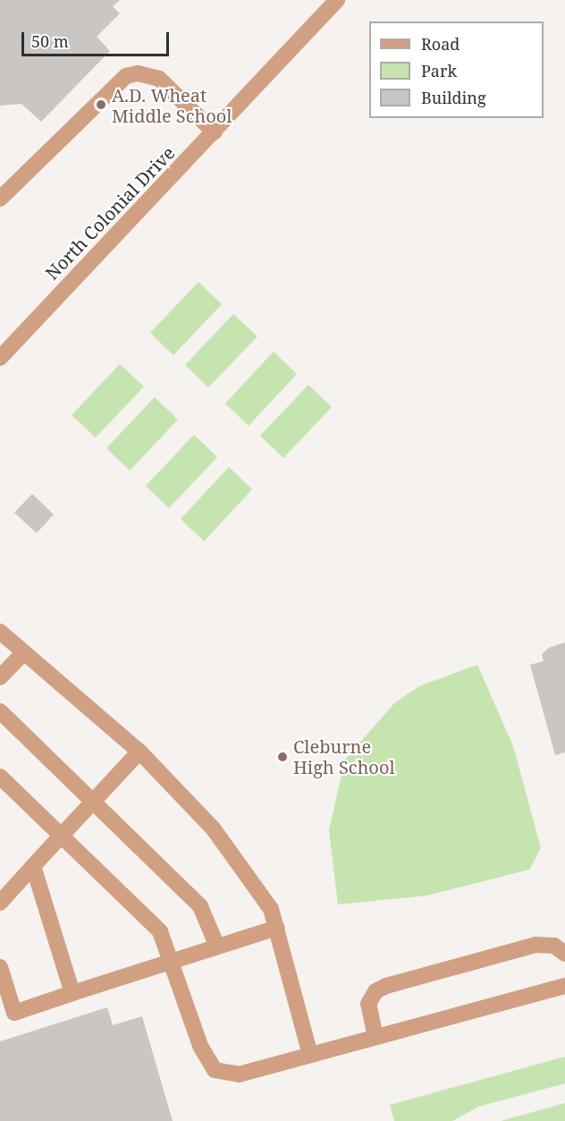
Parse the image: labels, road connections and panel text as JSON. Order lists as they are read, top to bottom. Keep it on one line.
{"streets":{"street":["North Colonial Drive"]},"places":["A.D. Wheat Middle School","Cleburne High School"],"legend":["Road","Park","Building"],"scale_bar":"50 m"}
